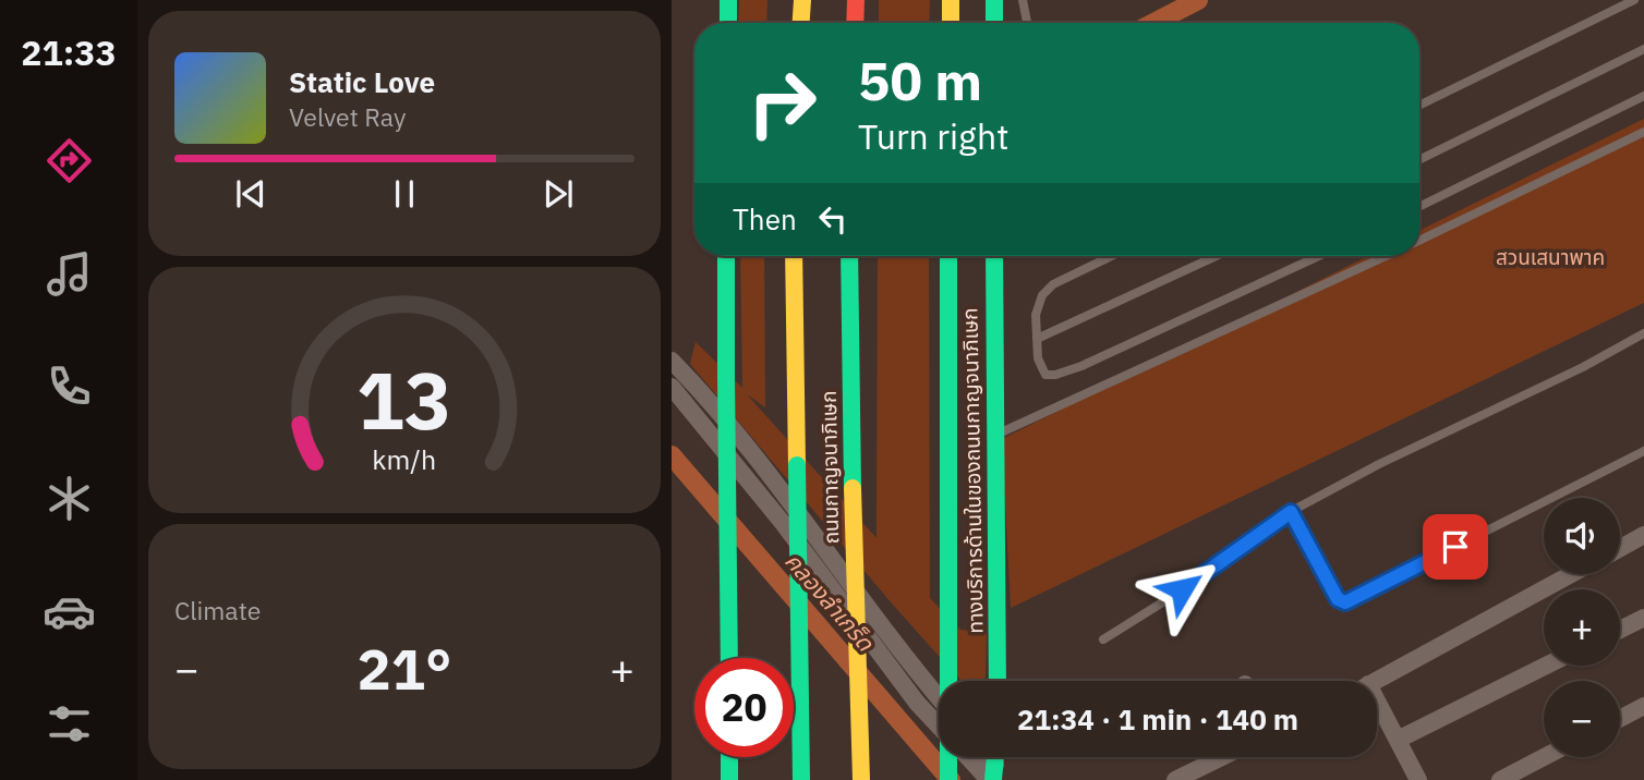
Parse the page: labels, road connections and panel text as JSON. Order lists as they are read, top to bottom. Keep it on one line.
{"streets":{"main road":["ถนนกาญจนาภิเษก","ทางบริการด้านในของถนนกาญจนาภิเษก"]},"water":["คลองลำเกร็ด"],"parks":["สวนเสนาพาค"],"page":{"tabs":"21:33","turn":["50 m","Turn right"],"song":["Static Love","Velvet Ray"],"then":"Then","map_buttons":["+","−"],"tile":"Climate","heat":["−","21°","+"],"limit":"20","trip":"21:34 · 1 min · 140 m","gauge":["13","km/h"]}}
